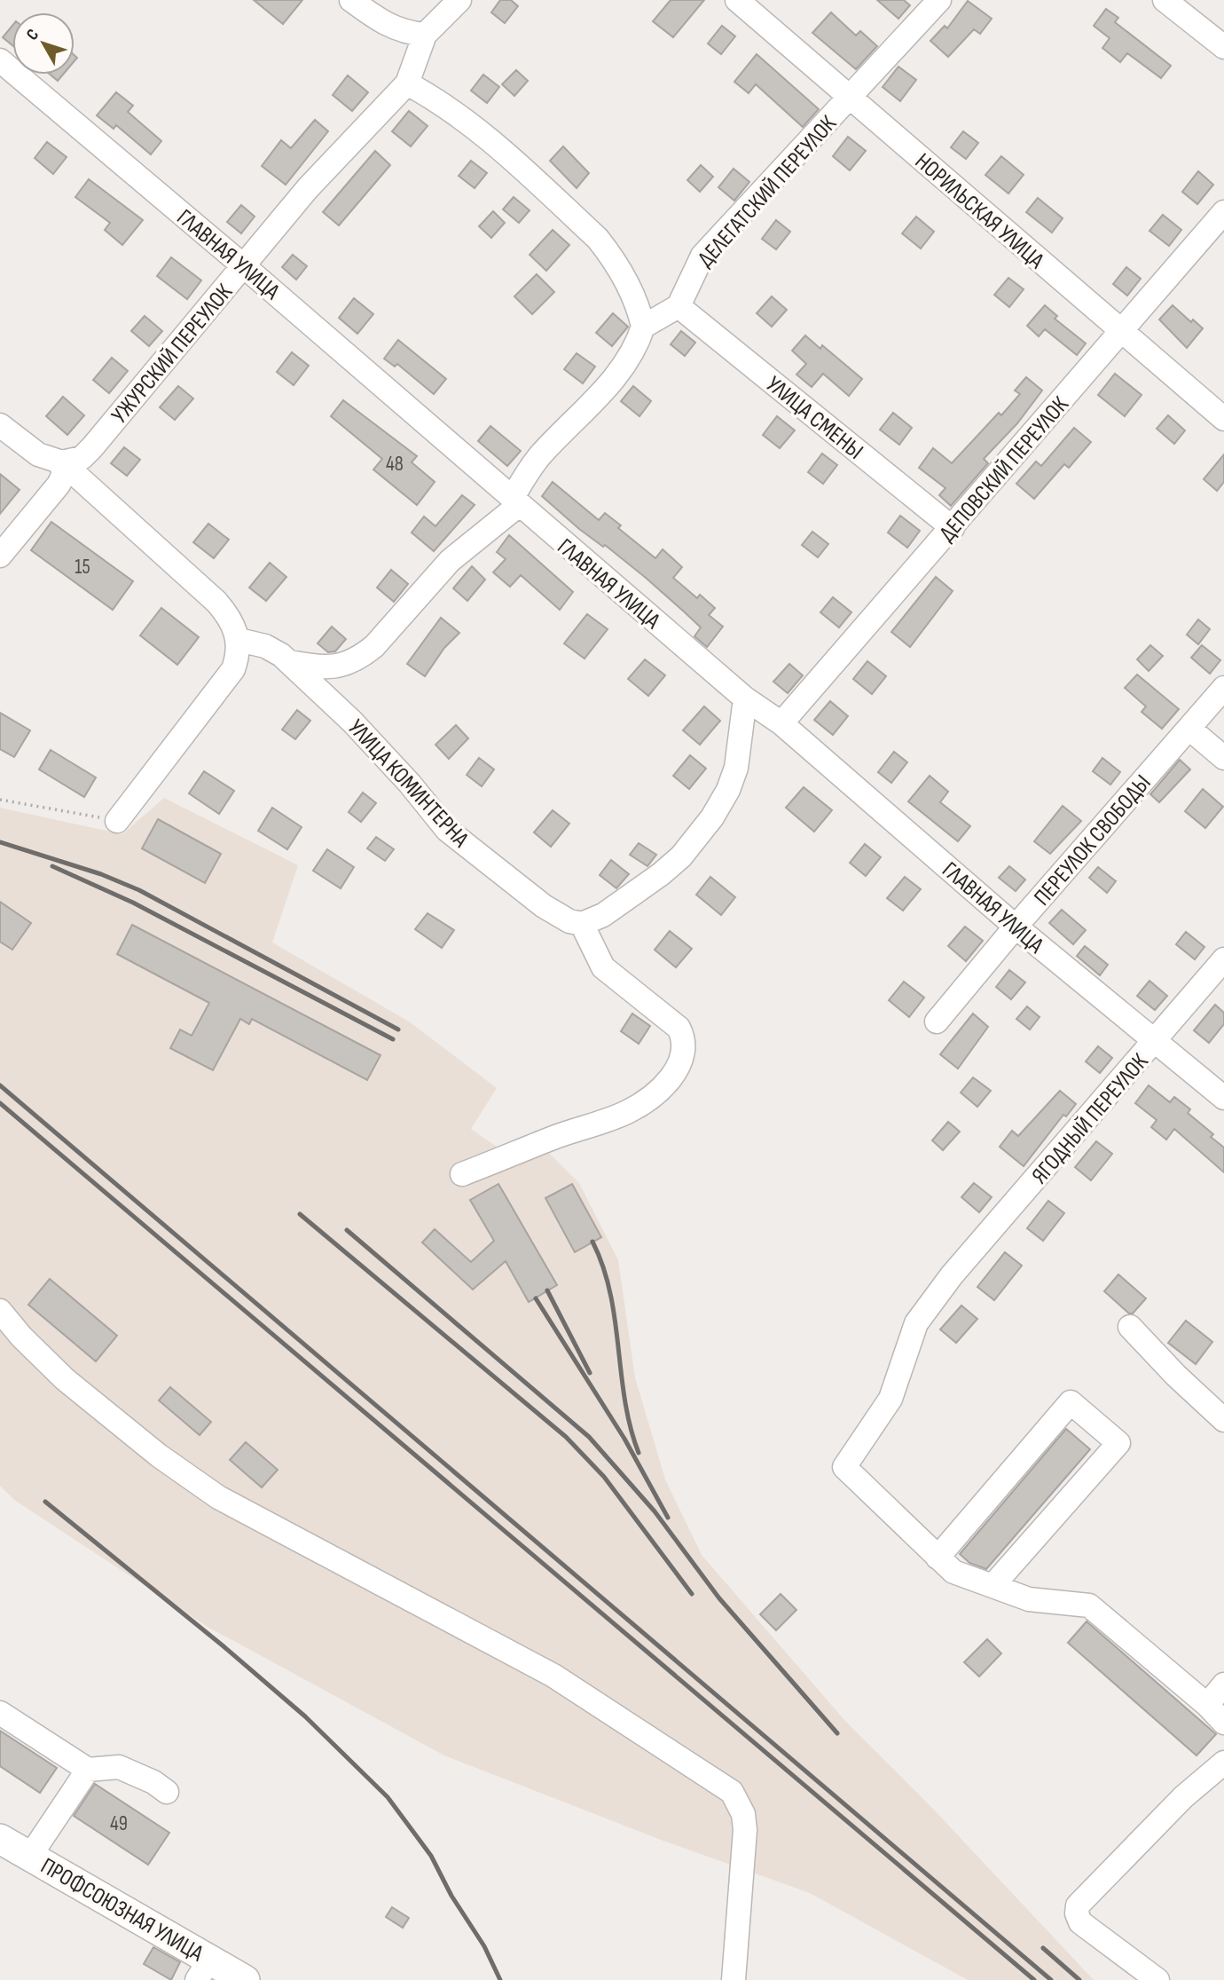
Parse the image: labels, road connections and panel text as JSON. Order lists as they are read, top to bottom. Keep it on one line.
{"streets":{"main road":["ПРОФСОЮЗНАЯ УЛИЦА"],"street":["ДЕЛЕГАТСКИЙ ПЕРЕУЛОК","НОРИЛЬСКАЯ УЛИЦА","ГЛАВНАЯ УЛИЦА","УЖУРСКИЙ ПЕРЕУЛОК","УЛИЦА СМЕНЫ","ДЕПОВСКИЙ ПЕРЕУЛОК","УЛИЦА КОМИНТЕРНА","ПЕРЕУЛОК СВОБОДЫ","ЯГОДНЫЙ ПЕРЕУЛОК"]},"crossings":[["ДЕЛЕГАТСКИЙ ПЕРЕУЛОК","НОРИЛЬСКАЯ УЛИЦА"],["ДЕЛЕГАТСКИЙ ПЕРЕУЛОК","УЛИЦА СМЕНЫ"],["НОРИЛЬСКАЯ УЛИЦА","ДЕПОВСКИЙ ПЕРЕУЛОК"],["ГЛАВНАЯ УЛИЦА","УЖУРСКИЙ ПЕРЕУЛОК"],["ГЛАВНАЯ УЛИЦА","ДЕПОВСКИЙ ПЕРЕУЛОК"],["ГЛАВНАЯ УЛИЦА","ПЕРЕУЛОК СВОБОДЫ"],["ГЛАВНАЯ УЛИЦА","ЯГОДНЫЙ ПЕРЕУЛОК"],["УЛИЦА СМЕНЫ","ДЕПОВСКИЙ ПЕРЕУЛОК"]],"house_numbers":["48","15","49"],"north":"top left"}
